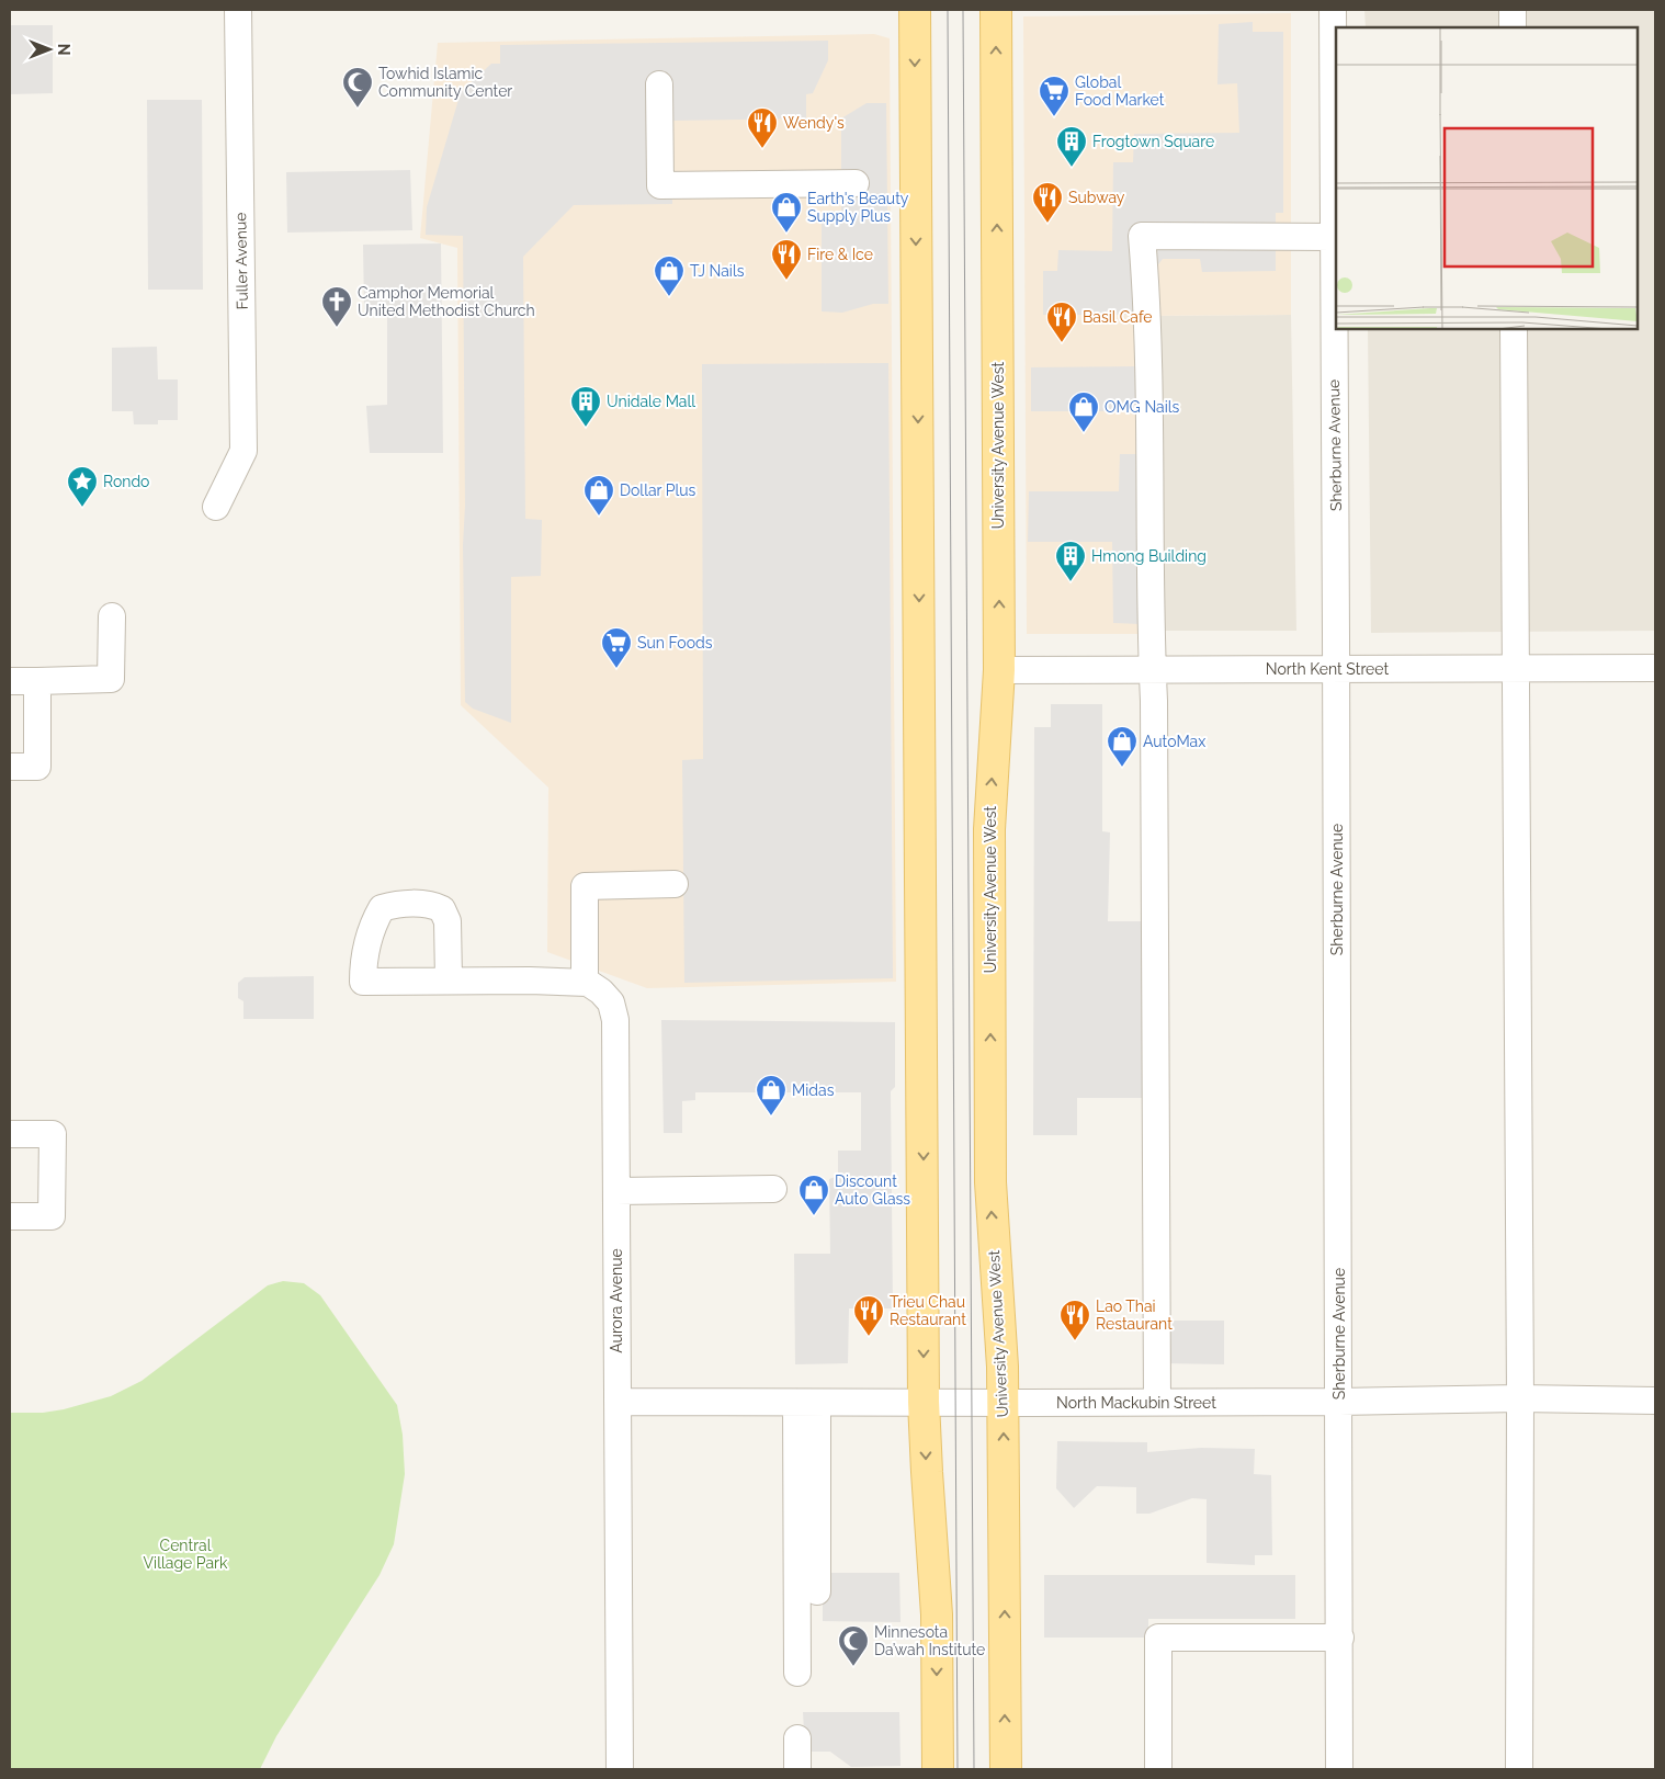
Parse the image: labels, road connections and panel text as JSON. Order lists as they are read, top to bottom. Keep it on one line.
{"streets":{"main road":["University Avenue West"],"street":["Fuller Avenue","Sherburne Avenue","North Kent Street","Aurora Avenue","North Mackubin Street"]},"crossings":[["University Avenue West","North Kent Street"],["University Avenue West","North Mackubin Street"],["Sherburne Avenue","North Kent Street"],["Sherburne Avenue","North Mackubin Street"],["Aurora Avenue","North Mackubin Street"]],"parks":["Central Village Park"],"places":{"mosque":["Towhid Islamic Community Center","Minnesota Da’wah Institute"],"supermarket":["Global Food Market","Sun Foods"],"restaurant":["Wendy's","Subway","Fire & Ice","Basil Cafe","Trieu Chau Restaurant","Lao Thai Restaurant"],"building":["Frogtown Square","Unidale Mall","Hmong Building"],"shop":["Earth's Beauty Supply Plus","TJ Nails","OMG Nails","Dollar Plus","AutoMax","Midas","Discount Auto Glass"],"church":["Camphor Memorial United Methodist Church"],"place":["Rondo"]},"north":"right"}
